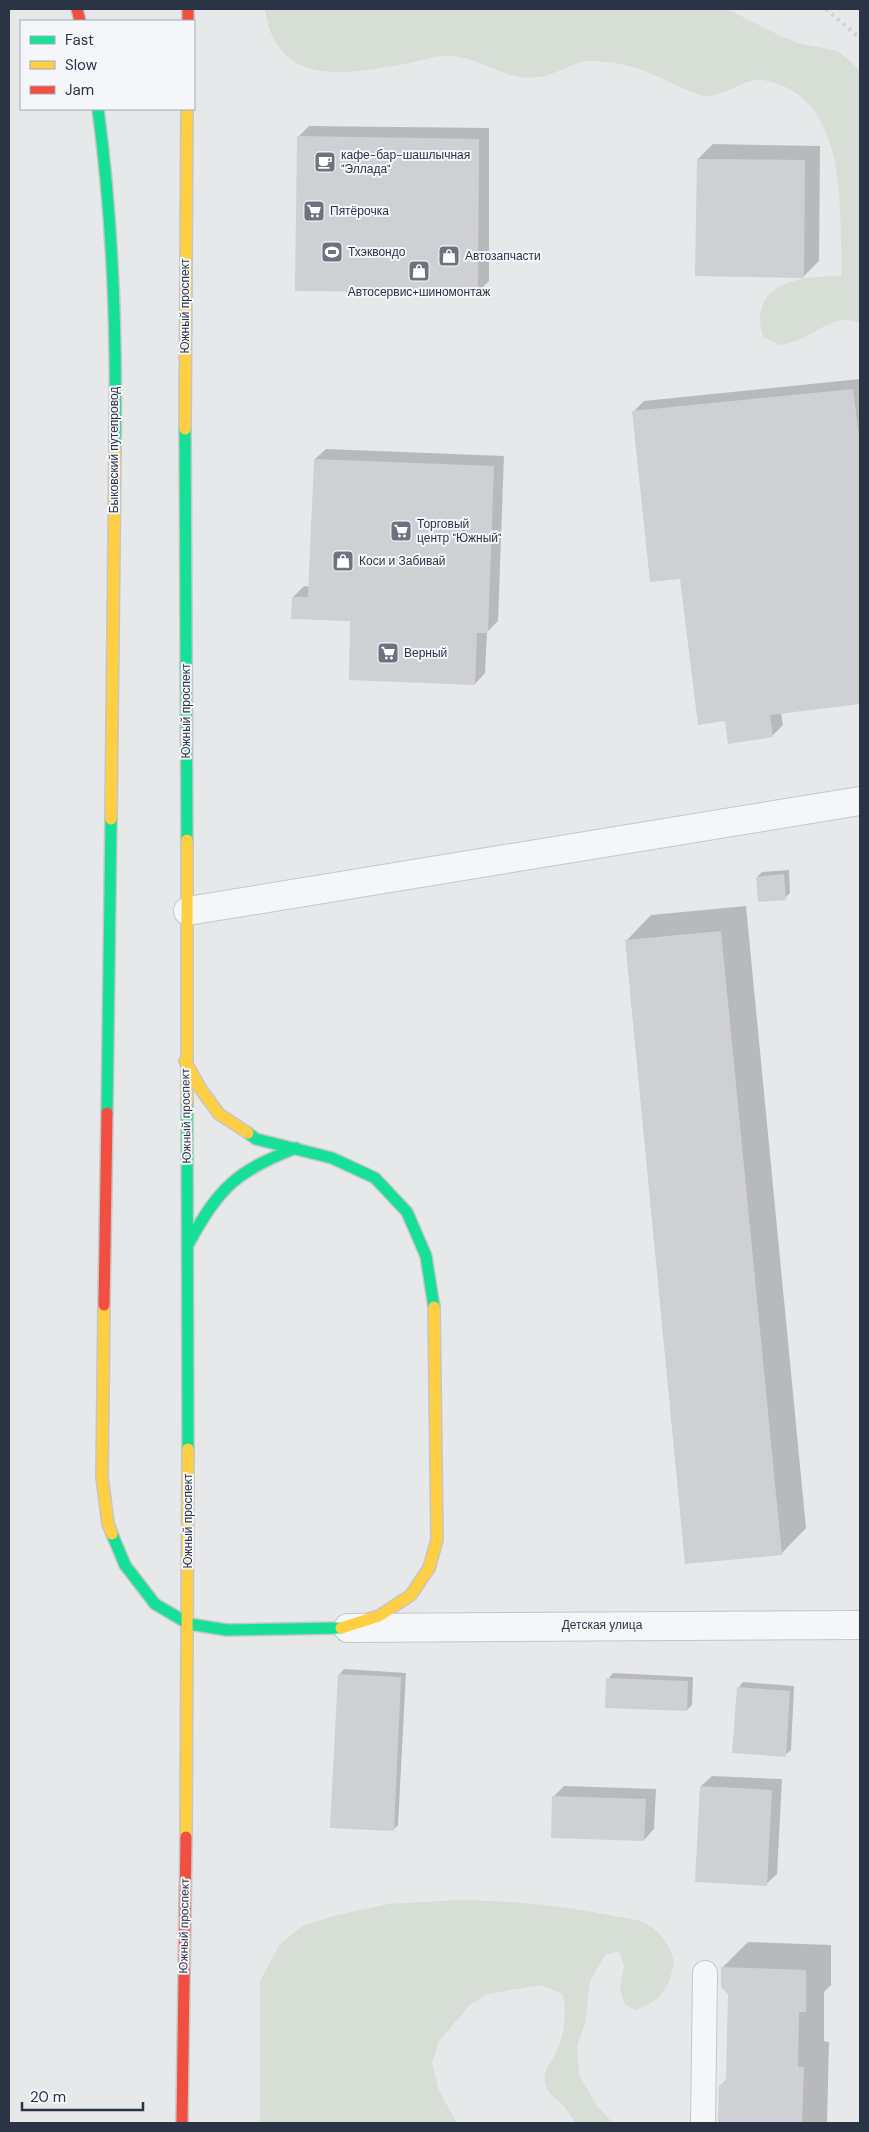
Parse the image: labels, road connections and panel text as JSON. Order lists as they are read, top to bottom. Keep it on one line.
{"streets":{"main road":["Южный проспект","Быковский путепровод"],"street":["Детская улица"]},"crossings":[["Южный проспект","Быковский путепровод"]],"places":{"cafe":["кафе-бар-шашлычная \"Эллада\""],"supermarket":["Пятёрочка","Торговый центр \"Южный\"","Верный"],"sports":["Тхэквондо"],"shop":["Автозапчасти","Автосервис+шиномонтаж","Коси и Забивай"]},"legend":["Fast","Slow","Jam"],"scale_bar":"20 m"}
